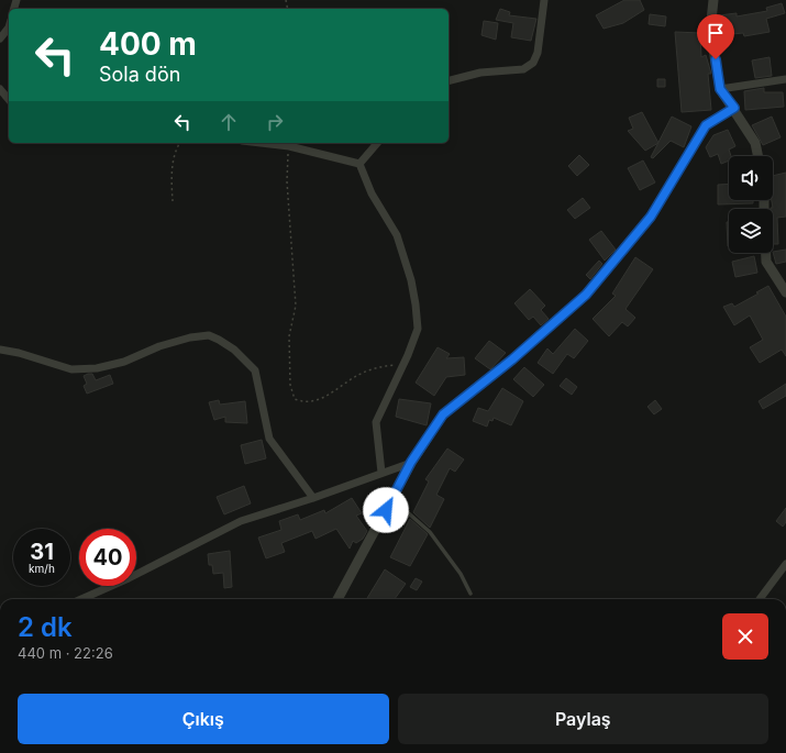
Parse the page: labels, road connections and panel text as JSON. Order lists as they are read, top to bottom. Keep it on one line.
{"page":{"turn":["400 m","Sola dön"],"speed":"31 km/h","limit":"40","heading":["2 dk","440 m · 22:26"],"buttons":["Çıkış","Paylaş"]}}
